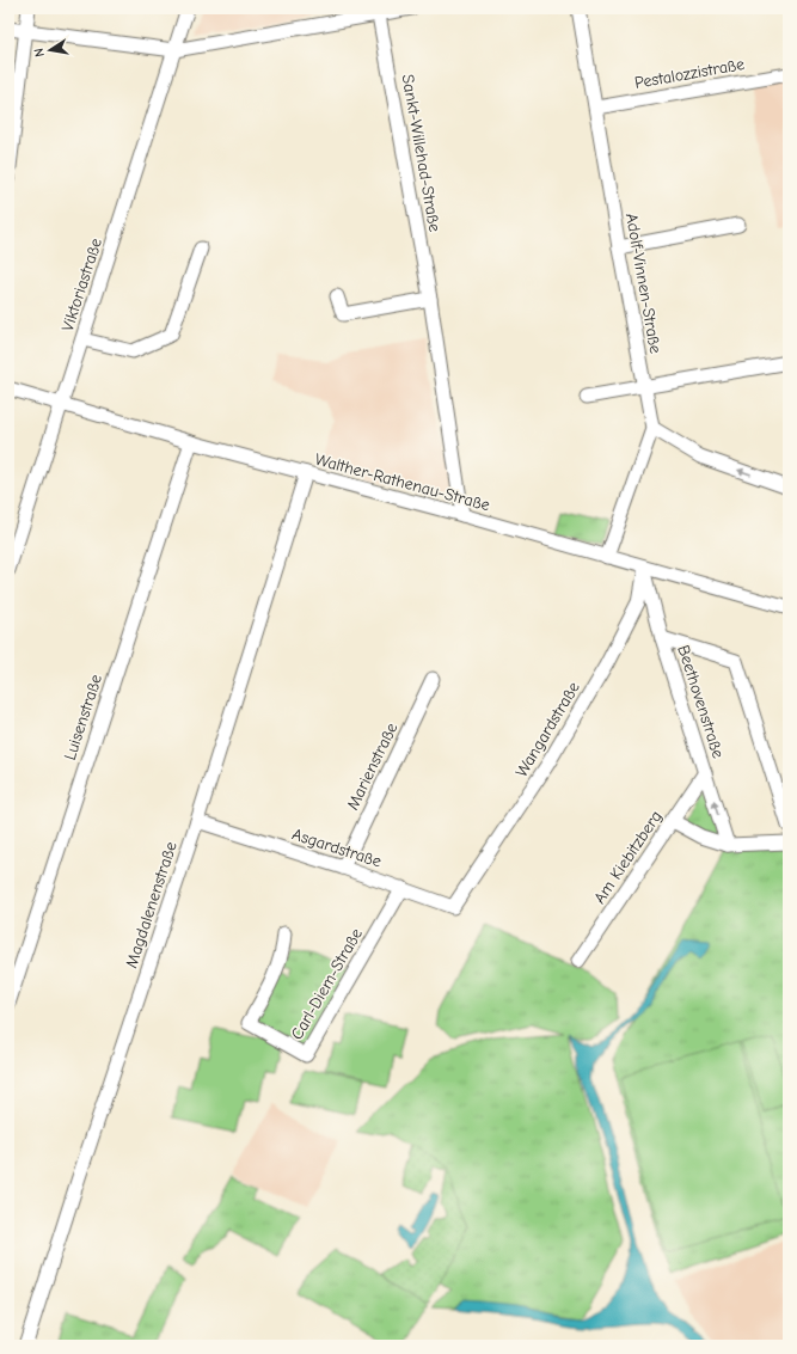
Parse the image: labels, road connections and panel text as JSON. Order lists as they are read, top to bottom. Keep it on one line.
{"streets":{"street":["Pestalozzistraße","Sankt-Willehad-Straße","Adolf-Vinnen-Straße","Viktoriastraße","Walther-Rathenau-Straße","Beethovenstraße","Luisenstraße","Wangardstraße","Marienstraße","Asgardstraße","Am Kiebitzberg","Magdalenenstraße","Carl-Diem-Straße"]},"crossings":[["Pestalozzistraße","Adolf-Vinnen-Straße"],["Sankt-Willehad-Straße","Walther-Rathenau-Straße"],["Viktoriastraße","Walther-Rathenau-Straße"],["Walther-Rathenau-Straße","Beethovenstraße"],["Walther-Rathenau-Straße","Luisenstraße"],["Walther-Rathenau-Straße","Wangardstraße"],["Walther-Rathenau-Straße","Magdalenenstraße"],["Beethovenstraße","Wangardstraße"],["Beethovenstraße","Am Kiebitzberg"],["Wangardstraße","Asgardstraße"],["Marienstraße","Asgardstraße"],["Asgardstraße","Magdalenenstraße"],["Asgardstraße","Carl-Diem-Straße"]],"north":"left"}
